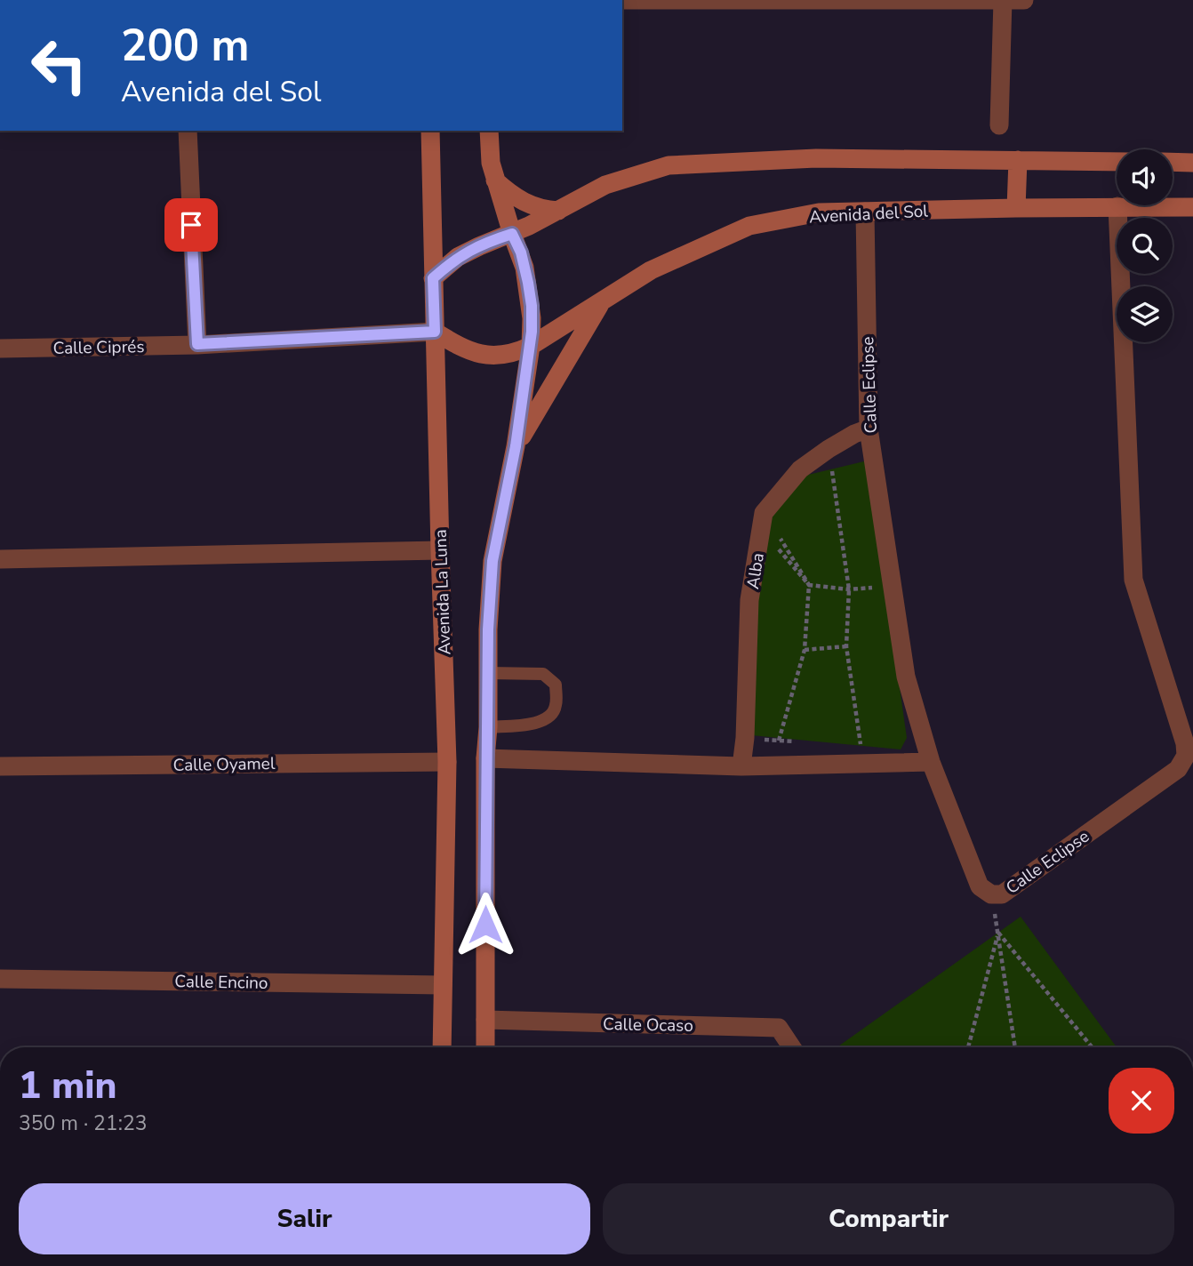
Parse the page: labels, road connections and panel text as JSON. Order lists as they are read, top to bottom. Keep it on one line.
{"streets":{"main road":["Avenida del Sol","Avenida La Luna"],"street":["Calle Ciprés","Calle Eclipse","Alba","Calle Oyamel","Calle Encino","Calle Ocaso"]},"crossings":[["Avenida del Sol","Calle Ciprés"],["Avenida del Sol","Calle Eclipse"],["Avenida del Sol","Avenida La Luna"],["Calle Ciprés","Avenida La Luna"],["Avenida La Luna","Calle Oyamel"],["Avenida La Luna","Calle Encino"]],"page":{"turn":["200 m","Avenida del Sol"],"heading":["1 min","350 m · 21:23"],"buttons":["Salir","Compartir"]}}
